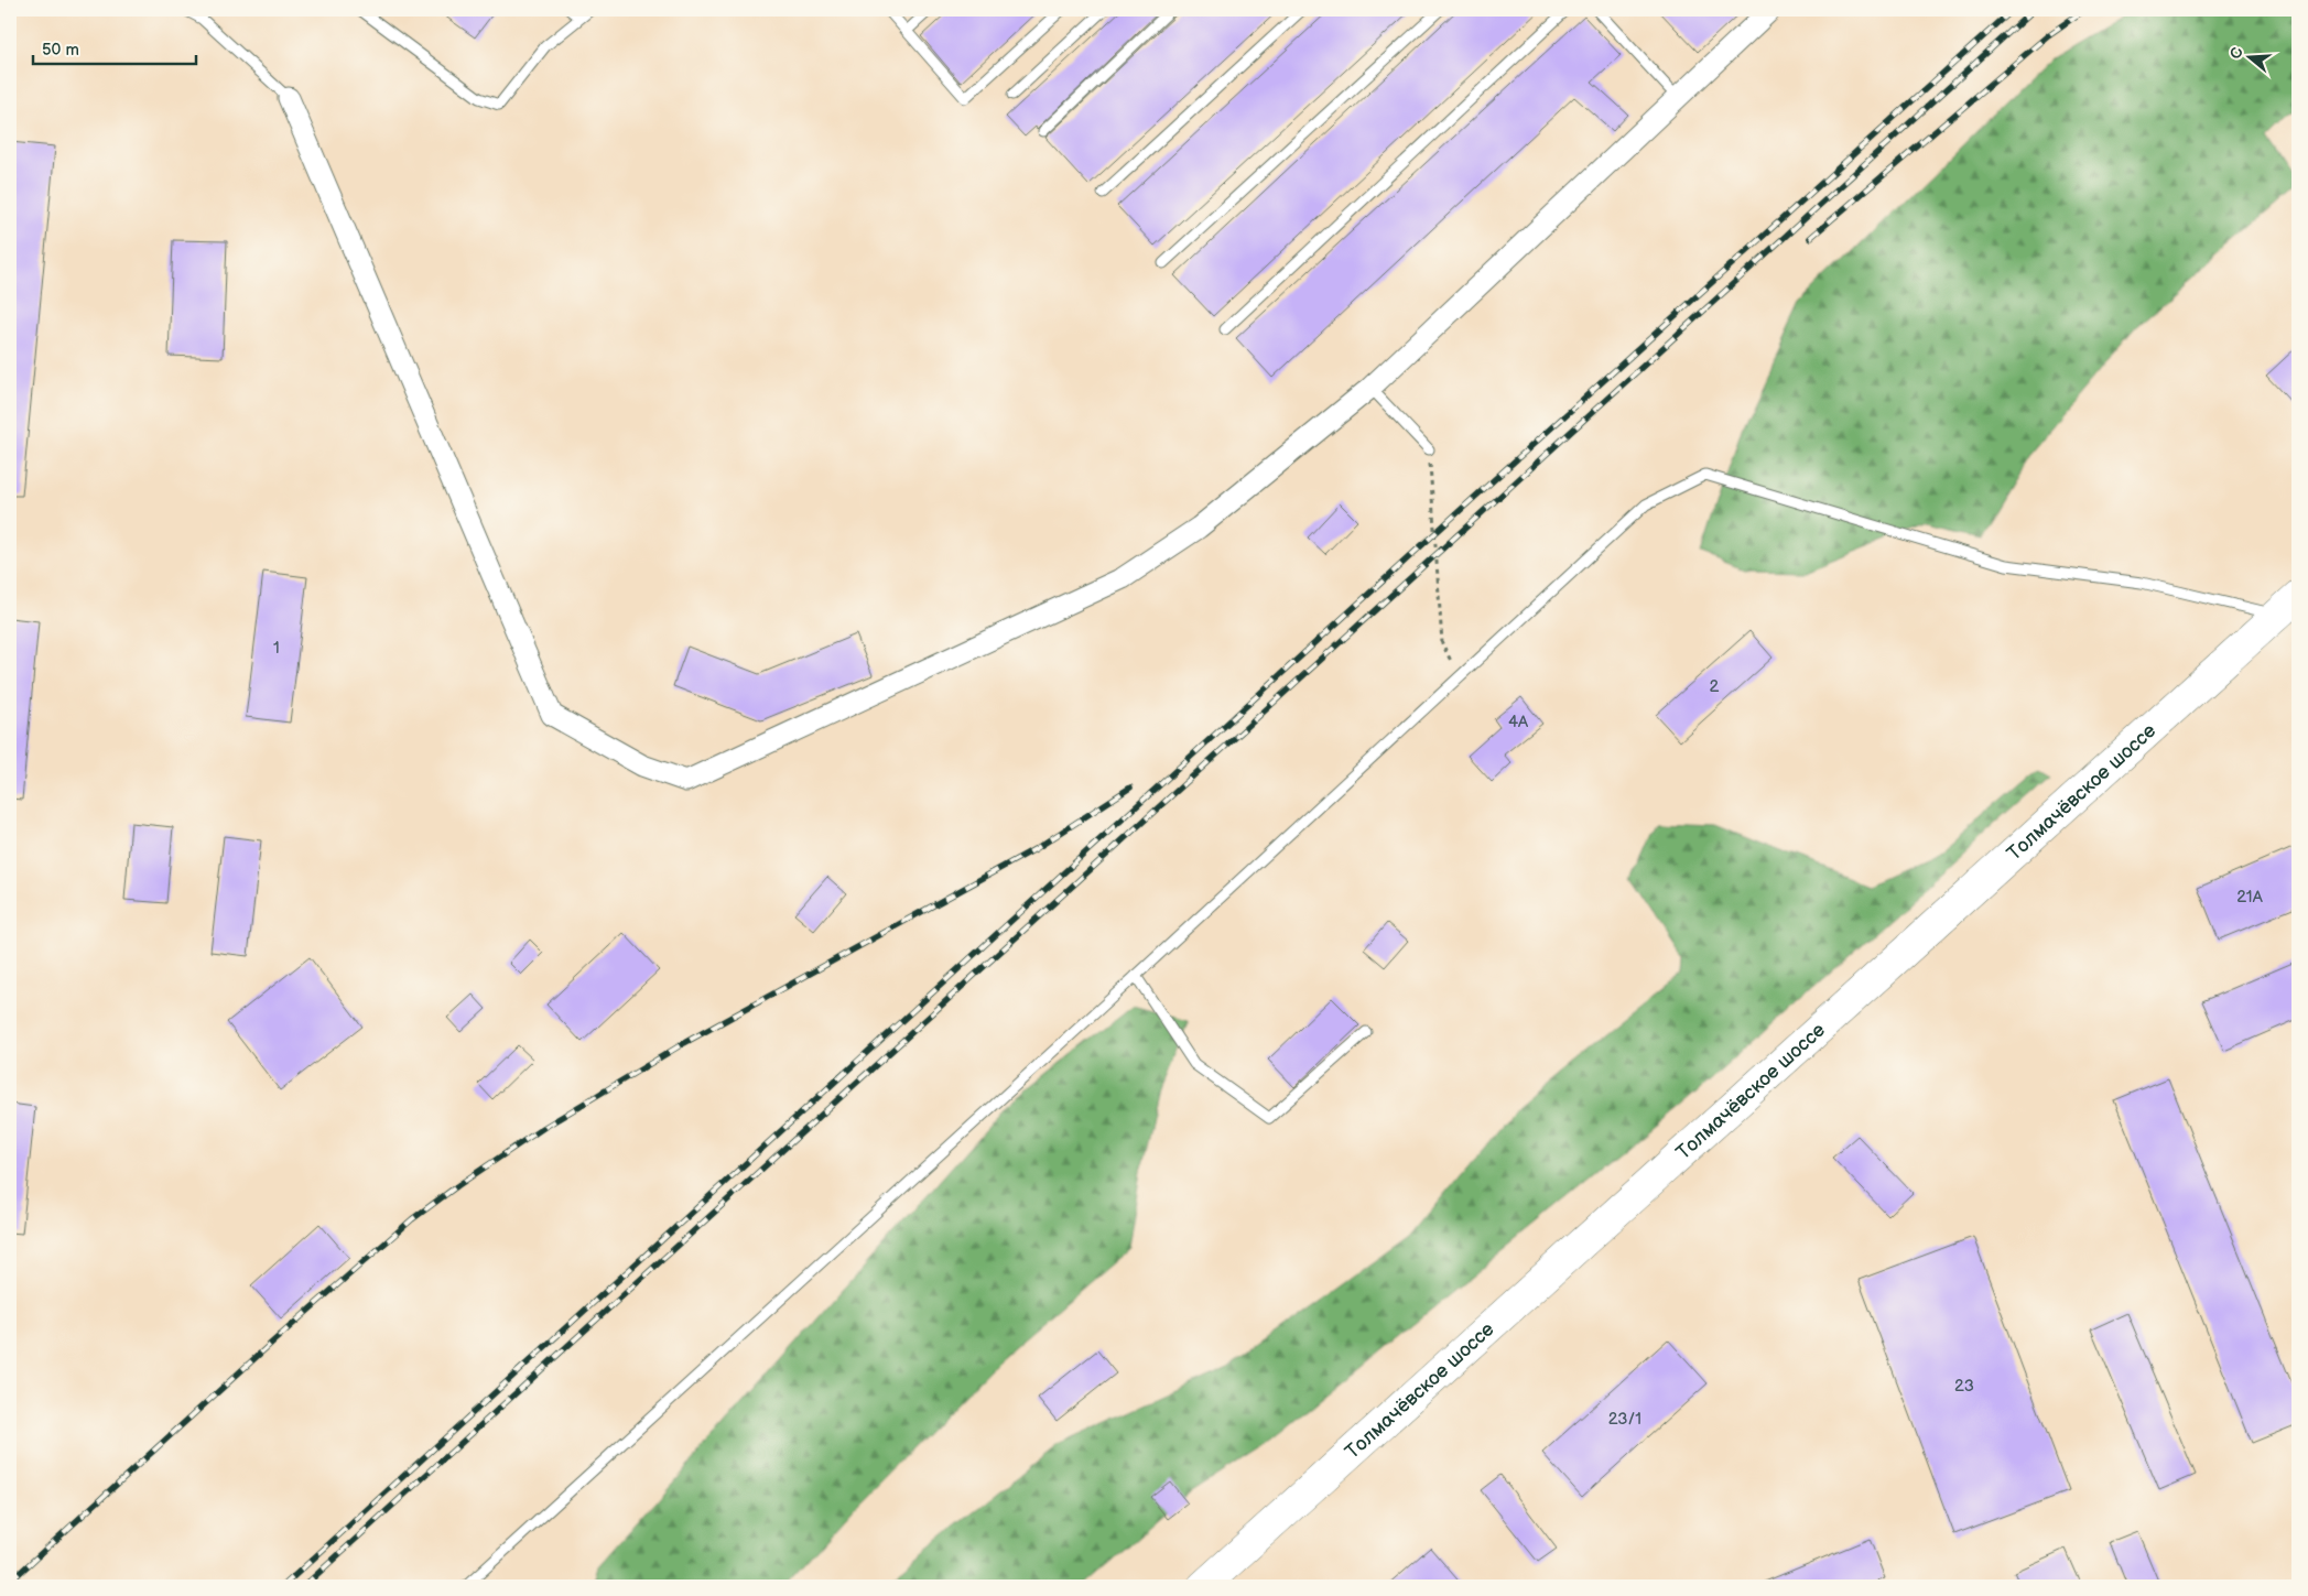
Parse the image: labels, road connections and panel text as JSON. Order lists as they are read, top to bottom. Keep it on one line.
{"streets":{"main road":["Толмачёвское шоссе"]},"house_numbers":["1","2","4А","21А","23","23/1"],"scale_bar":"50 m","north":"left"}
